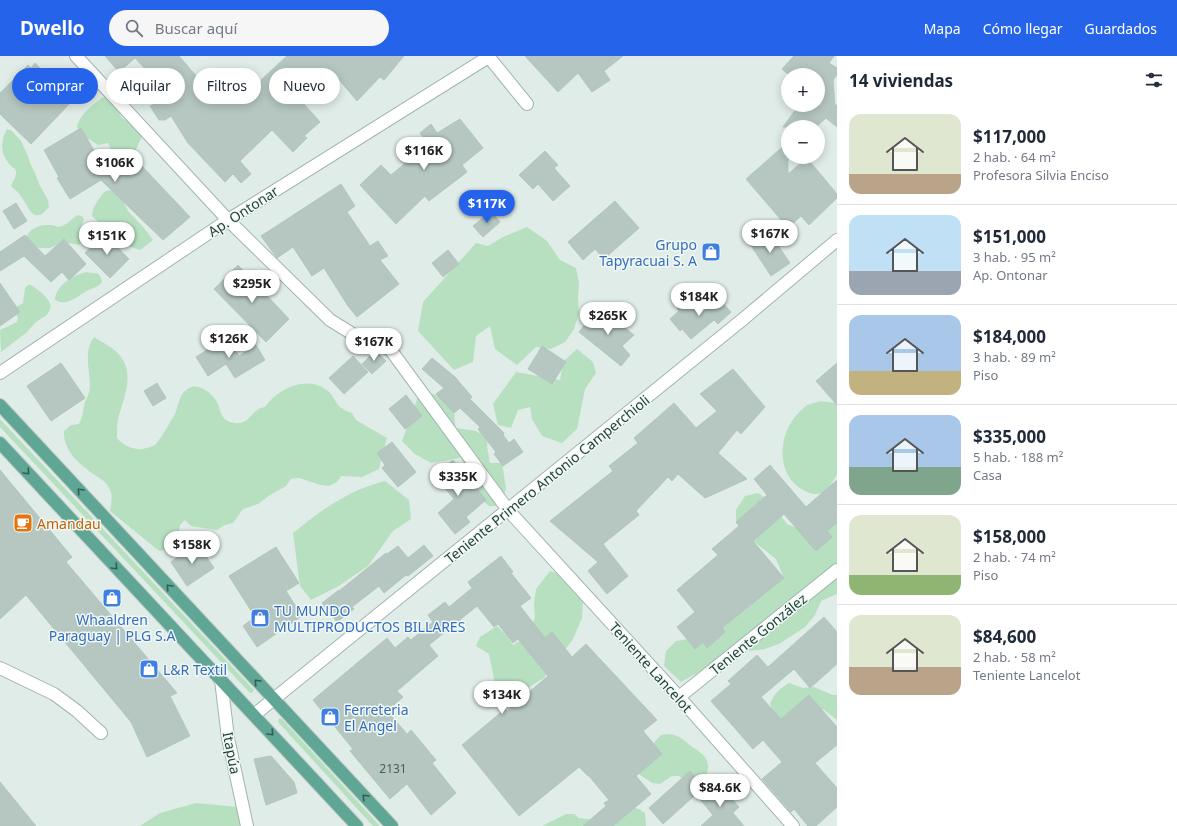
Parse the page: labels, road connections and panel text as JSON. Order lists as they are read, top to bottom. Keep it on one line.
{"streets":{"street":["Ap. Ontonar","Teniente Primero Antonio Camperchioli","Teniente González","Teniente Lancelot","Itapúa"]},"crossings":[["Ap. Ontonar","Teniente Lancelot"],["Teniente Primero Antonio Camperchioli","Teniente Lancelot"],["Teniente González","Teniente Lancelot"]],"places":{"shop":["Grupo Tapyracuai S. A","Whaaldren Paraguay | PLG S.A","TU MUNDO MULTIPRODUCTOS BILLARES","L&R Textil","Ferreteria El Angel"],"cafe":["Amandau"]},"house_numbers":["2131"],"page":{"header":"Dwello","search":"Buscar aquí","nav":["Mapa","Cómo llegar","Guardados"],"heading":"14 viviendas","map_buttons":["+","−"],"chip":["Comprar","Alquilar","Filtros","Nuevo"],"list":[{"name":"$117,000","note":"2 hab. · 64 m² · Profesora Silvia Enciso"},{"name":"$151,000","note":"3 hab. · 95 m² · Ap. Ontonar"},{"name":"$184,000","note":"3 hab. · 89 m² · Piso"},{"name":"$335,000","note":"5 hab. · 188 m² · Casa"},{"name":"$158,000","note":"2 hab. · 74 m² · Piso"},{"name":"$84,600","note":"2 hab. · 58 m² · Teniente Lancelot"}],"price":["$116K","$106K","$117K","$167K","$151K","$295K","$184K","$265K","$126K","$167K","$335K","$158K","$134K","$84.6K"]}}
